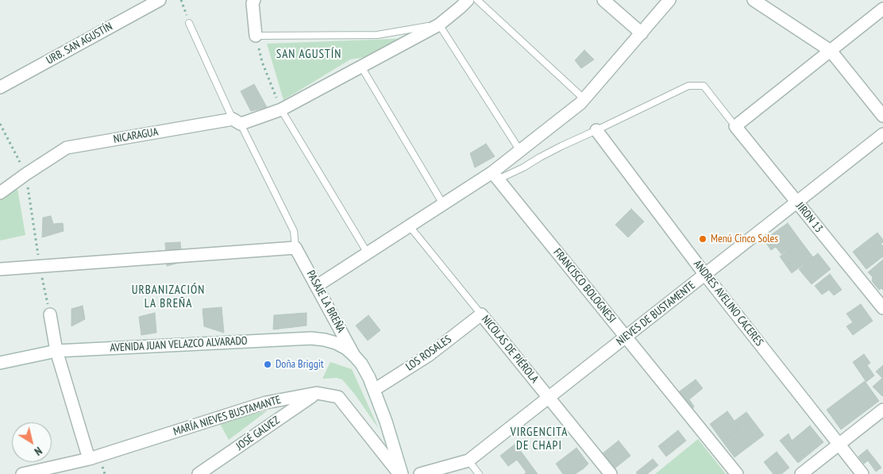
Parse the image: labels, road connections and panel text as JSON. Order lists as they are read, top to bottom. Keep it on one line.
{"streets":{"street":["URB. SAN AGUSTÍN","NICARAGUA","JIRON 13","FRANCISCO BOLOGNESI","PASAJE LA BREÑA","ANDRES AVELINO CACERES","NIEVES DE BUSTAMENTE","AVENIDA JUAN VELAZCO ALVARADO","NICOLAS DE PIÉROLA","LOS ROSALES","MARÍA NIEVES BUSTAMANTE","JOSÉ GALVEZ"]},"crossings":[["JIRON 13","NIEVES DE BUSTAMENTE"],["FRANCISCO BOLOGNESI","NIEVES DE BUSTAMENTE"],["PASAJE LA BREÑA","AVENIDA JUAN VELAZCO ALVARADO"],["ANDRES AVELINO CACERES","NIEVES DE BUSTAMENTE"],["NIEVES DE BUSTAMENTE","NICOLAS DE PIÉROLA"],["NICOLAS DE PIÉROLA","LOS ROSALES"],["MARÍA NIEVES BUSTAMANTE","JOSÉ GALVEZ"]],"districts":["SAN AGUSTÍN","URBANIZACIÓN LA BREÑA","VIRGENCITA DE CHAPI"],"places":["Menú Cinco Soles","Doña Briggit"],"north":"bottom right"}
